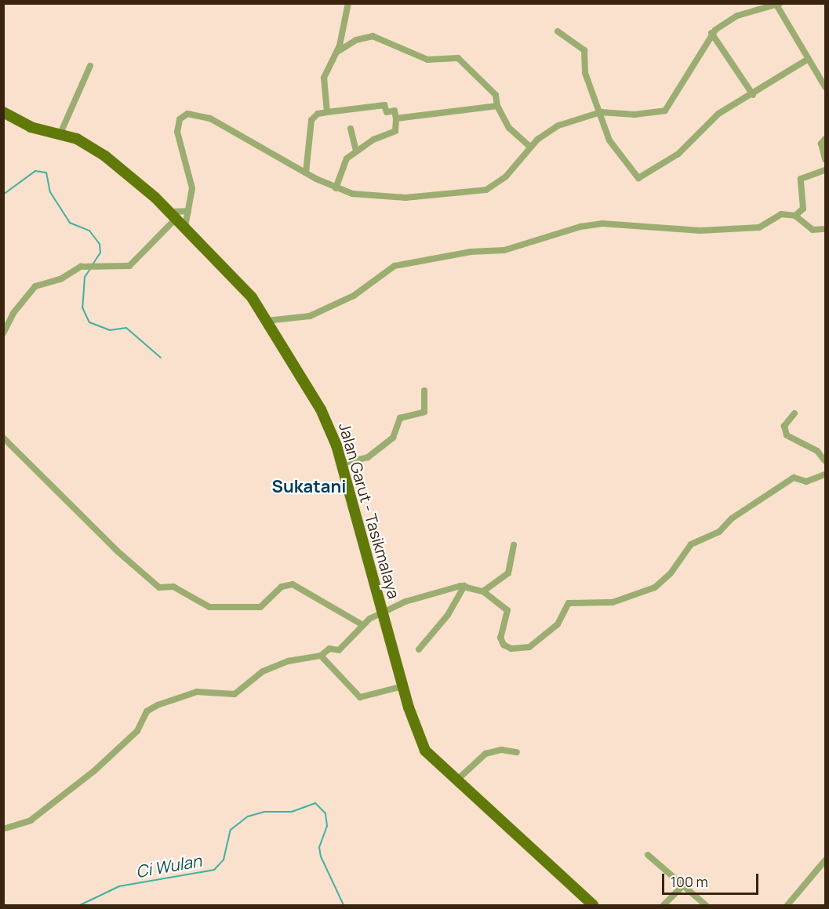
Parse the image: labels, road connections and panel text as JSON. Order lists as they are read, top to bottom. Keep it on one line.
{"streets":{"main road":["Jalan Garut - Tasikmalaya"]},"districts":["Sukatani"],"water":["Ci Wulan"],"scale_bar":"100 m"}
